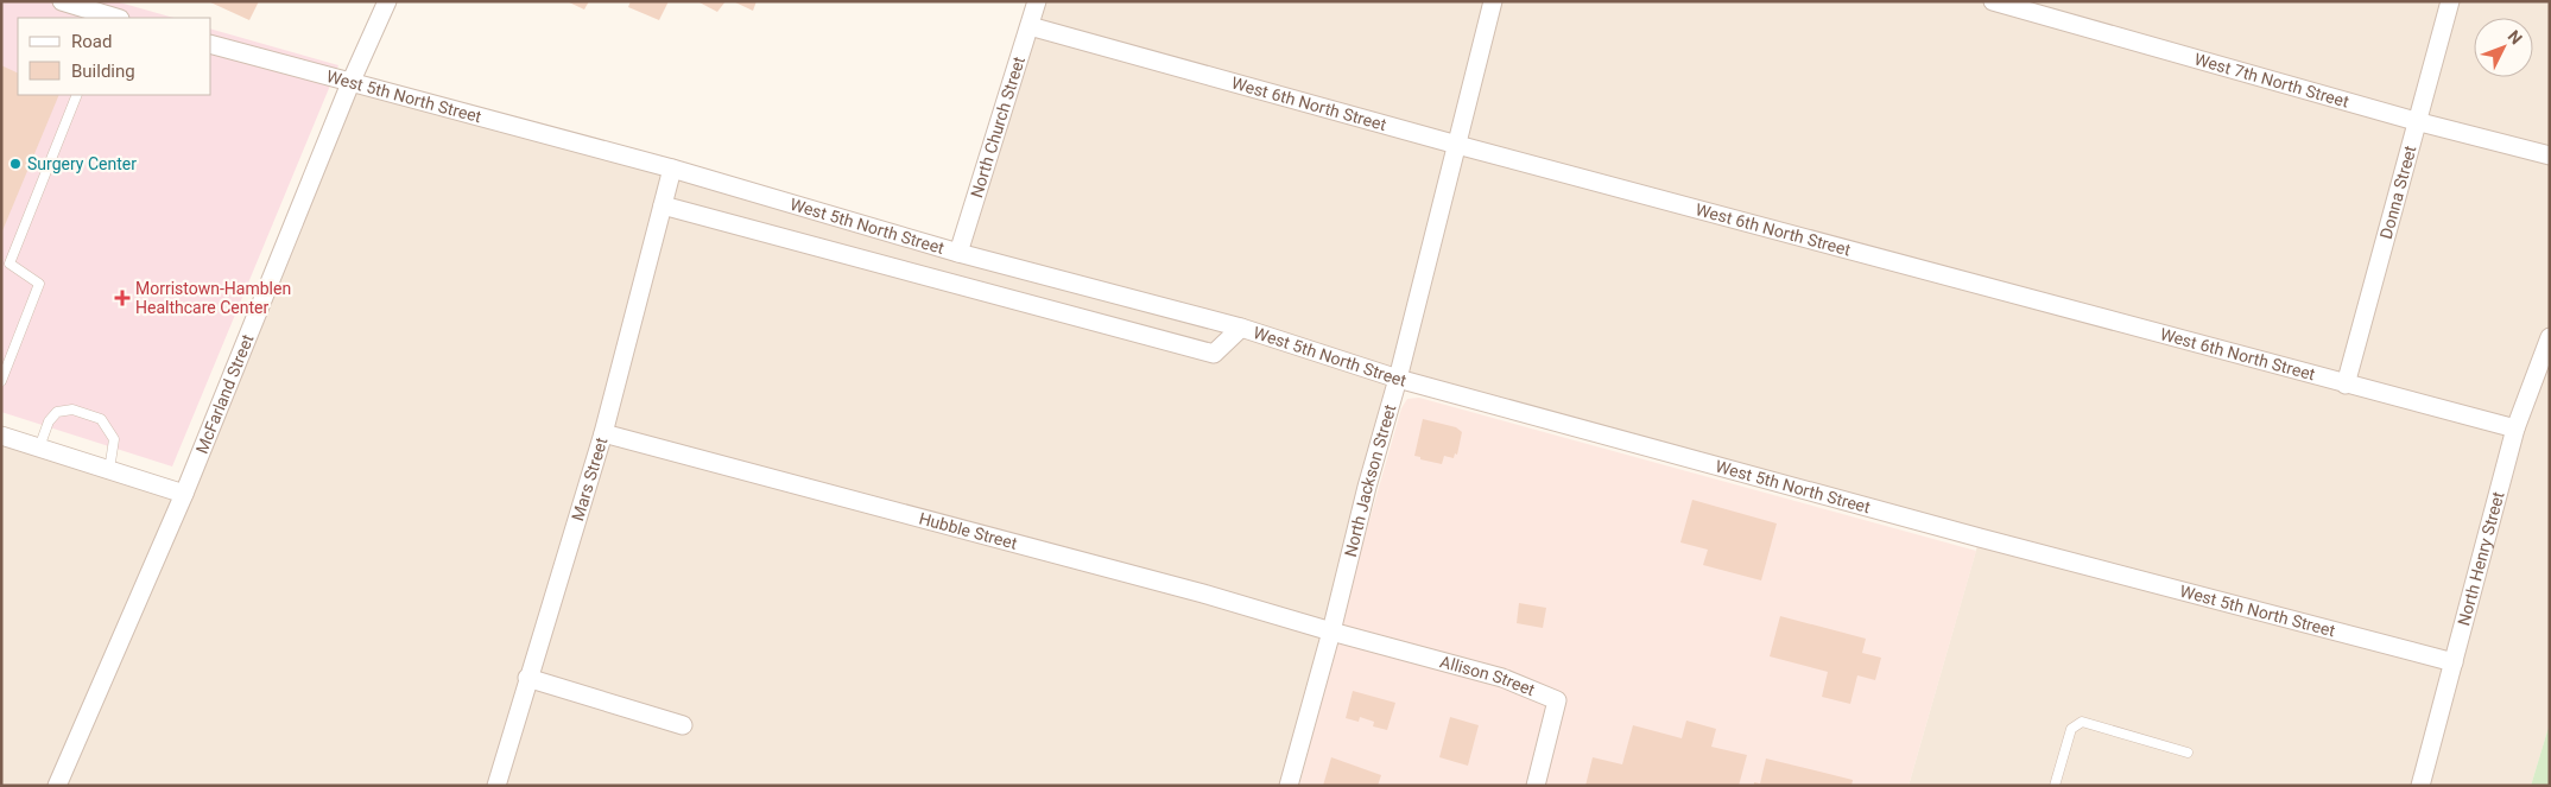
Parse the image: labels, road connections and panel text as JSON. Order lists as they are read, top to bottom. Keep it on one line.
{"streets":{"street":["West 7th North Street","West 5th North Street","West 6th North Street","North Church Street","Donna Street","McFarland Street","Mars Street","North Jackson Street","Hubble Street","North Henry Street","Allison Street"]},"crossings":[["West 7th North Street","Donna Street"],["West 5th North Street","North Church Street"],["West 5th North Street","McFarland Street"],["West 5th North Street","Mars Street"],["West 5th North Street","North Jackson Street"],["West 5th North Street","North Henry Street"],["West 6th North Street","North Church Street"],["West 6th North Street","Donna Street"],["West 6th North Street","North Jackson Street"],["West 6th North Street","North Henry Street"],["Mars Street","Hubble Street"],["North Jackson Street","Hubble Street"],["North Jackson Street","Allison Street"],["Hubble Street","Allison Street"]],"places":{"other":["Surgery Center"],"health":["Morristown-Hamblen Healthcare Center"]},"legend":["Road","Building"],"north":"top right"}
